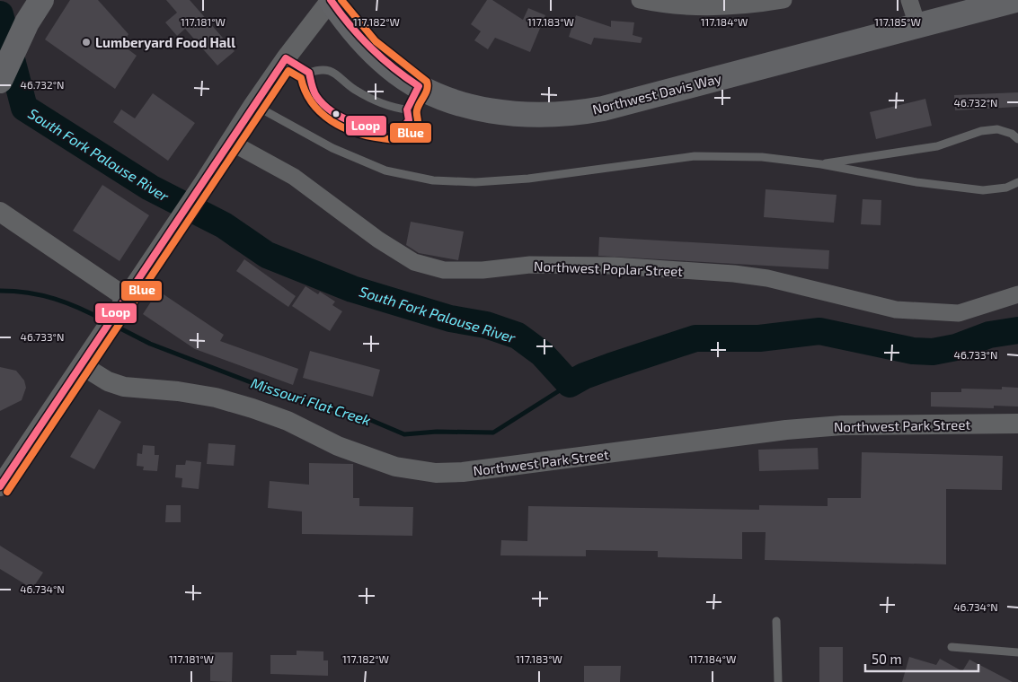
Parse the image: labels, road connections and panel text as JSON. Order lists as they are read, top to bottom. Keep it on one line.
{"streets":{"main road":["Northwest Davis Way"],"street":["Northwest Poplar Street","Northwest Park Street"]},"water":["South Fork Palouse River","Missouri Flat Creek"],"places":["Lumberyard Food Hall"],"lines":["transit line Loop","transit line Blue"],"scale_bar":"50 m","coordinates":["117.181°W","117.182°W","117.183°W","117.184°W","117.185°W","46.732°N","46.733°N","46.734°N"]}
